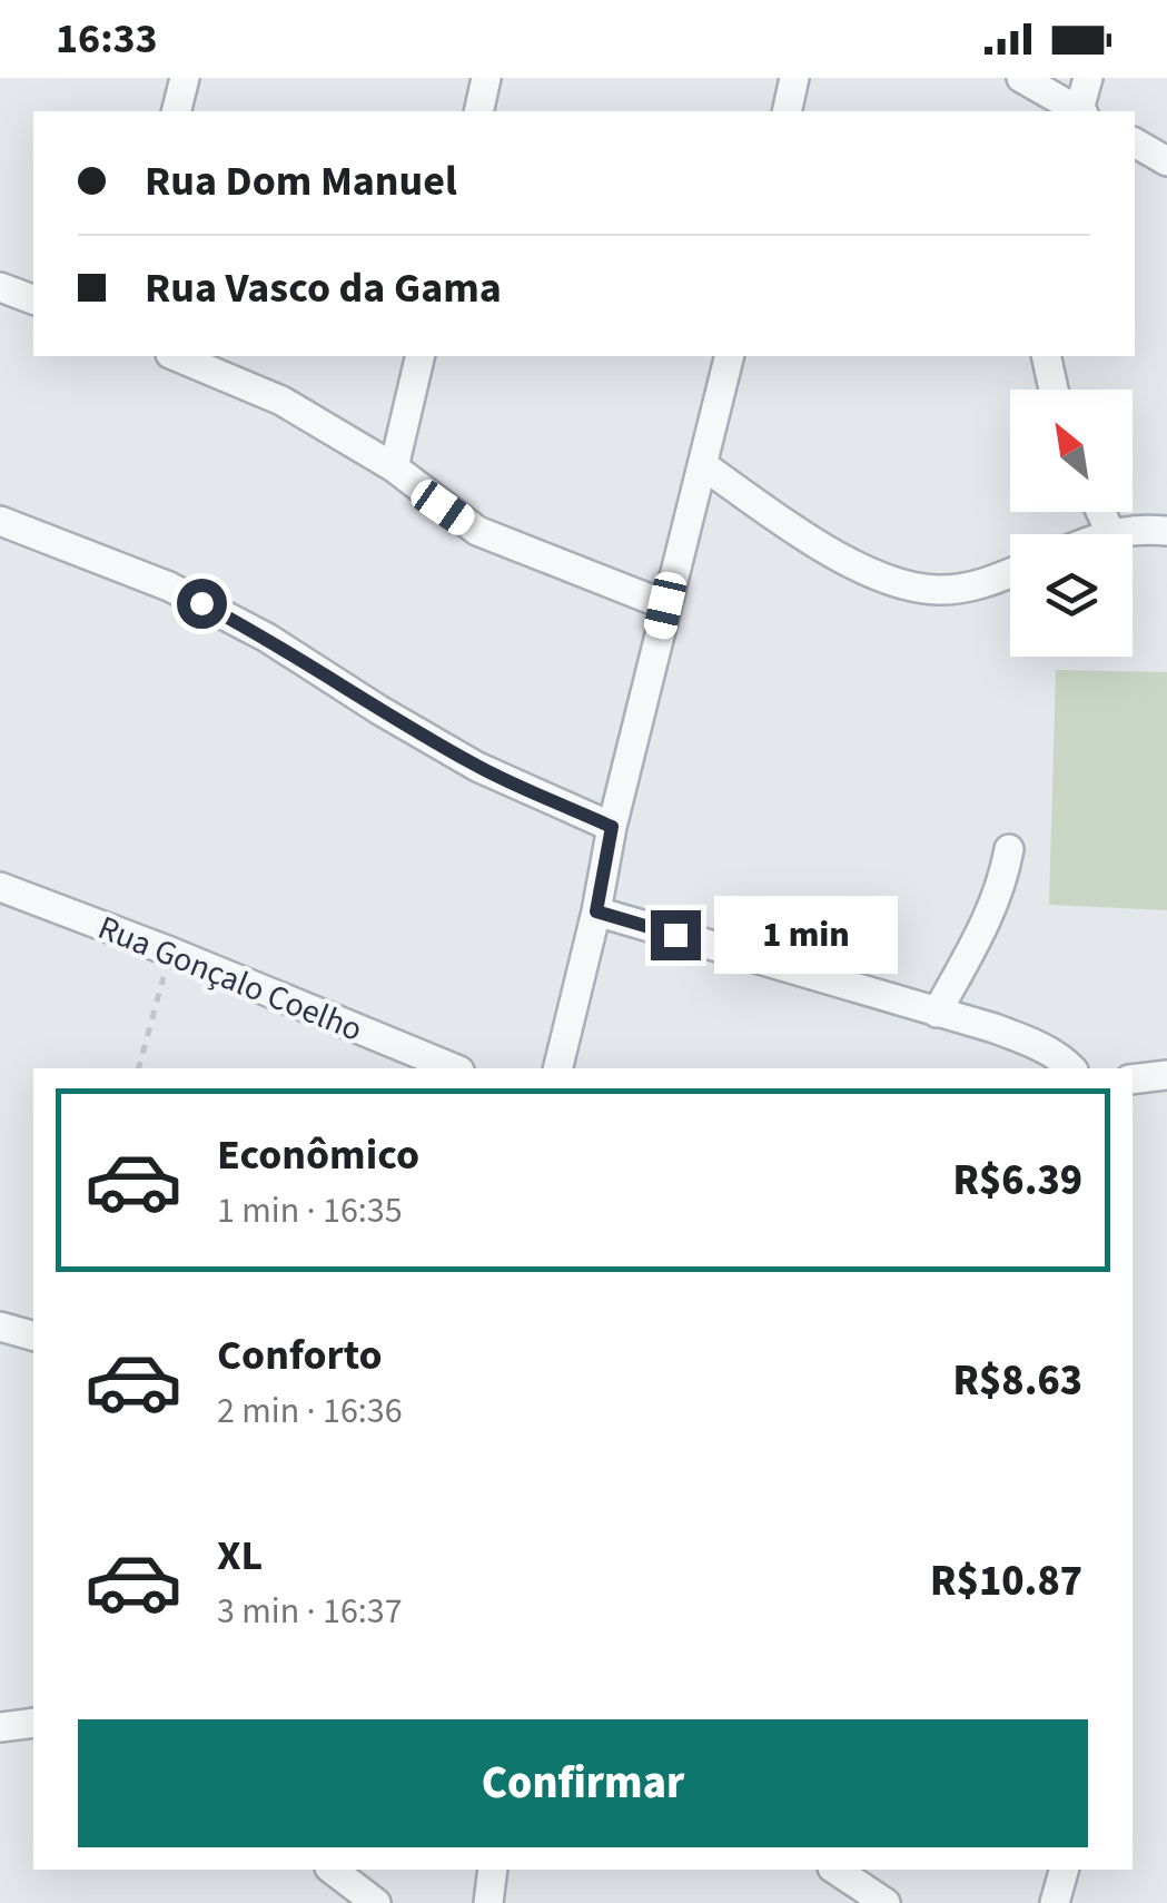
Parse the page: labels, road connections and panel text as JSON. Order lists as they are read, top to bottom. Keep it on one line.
{"streets":{"street":["Rua Gonçalo Coelho"]},"north":"top left","page":{"status":"16:33","banner":["Rua Dom Manuel","Rua Vasco da Gama"],"bubble":"1 min","list":[{"name":"Econômico","note":"1 min · 16:35","value":"R$6.39"},{"name":"Conforto","note":"2 min · 16:36","value":"R$8.63"},{"name":"XL","note":"3 min · 16:37","value":"R$10.87"}],"buttons":"Confirmar"}}
